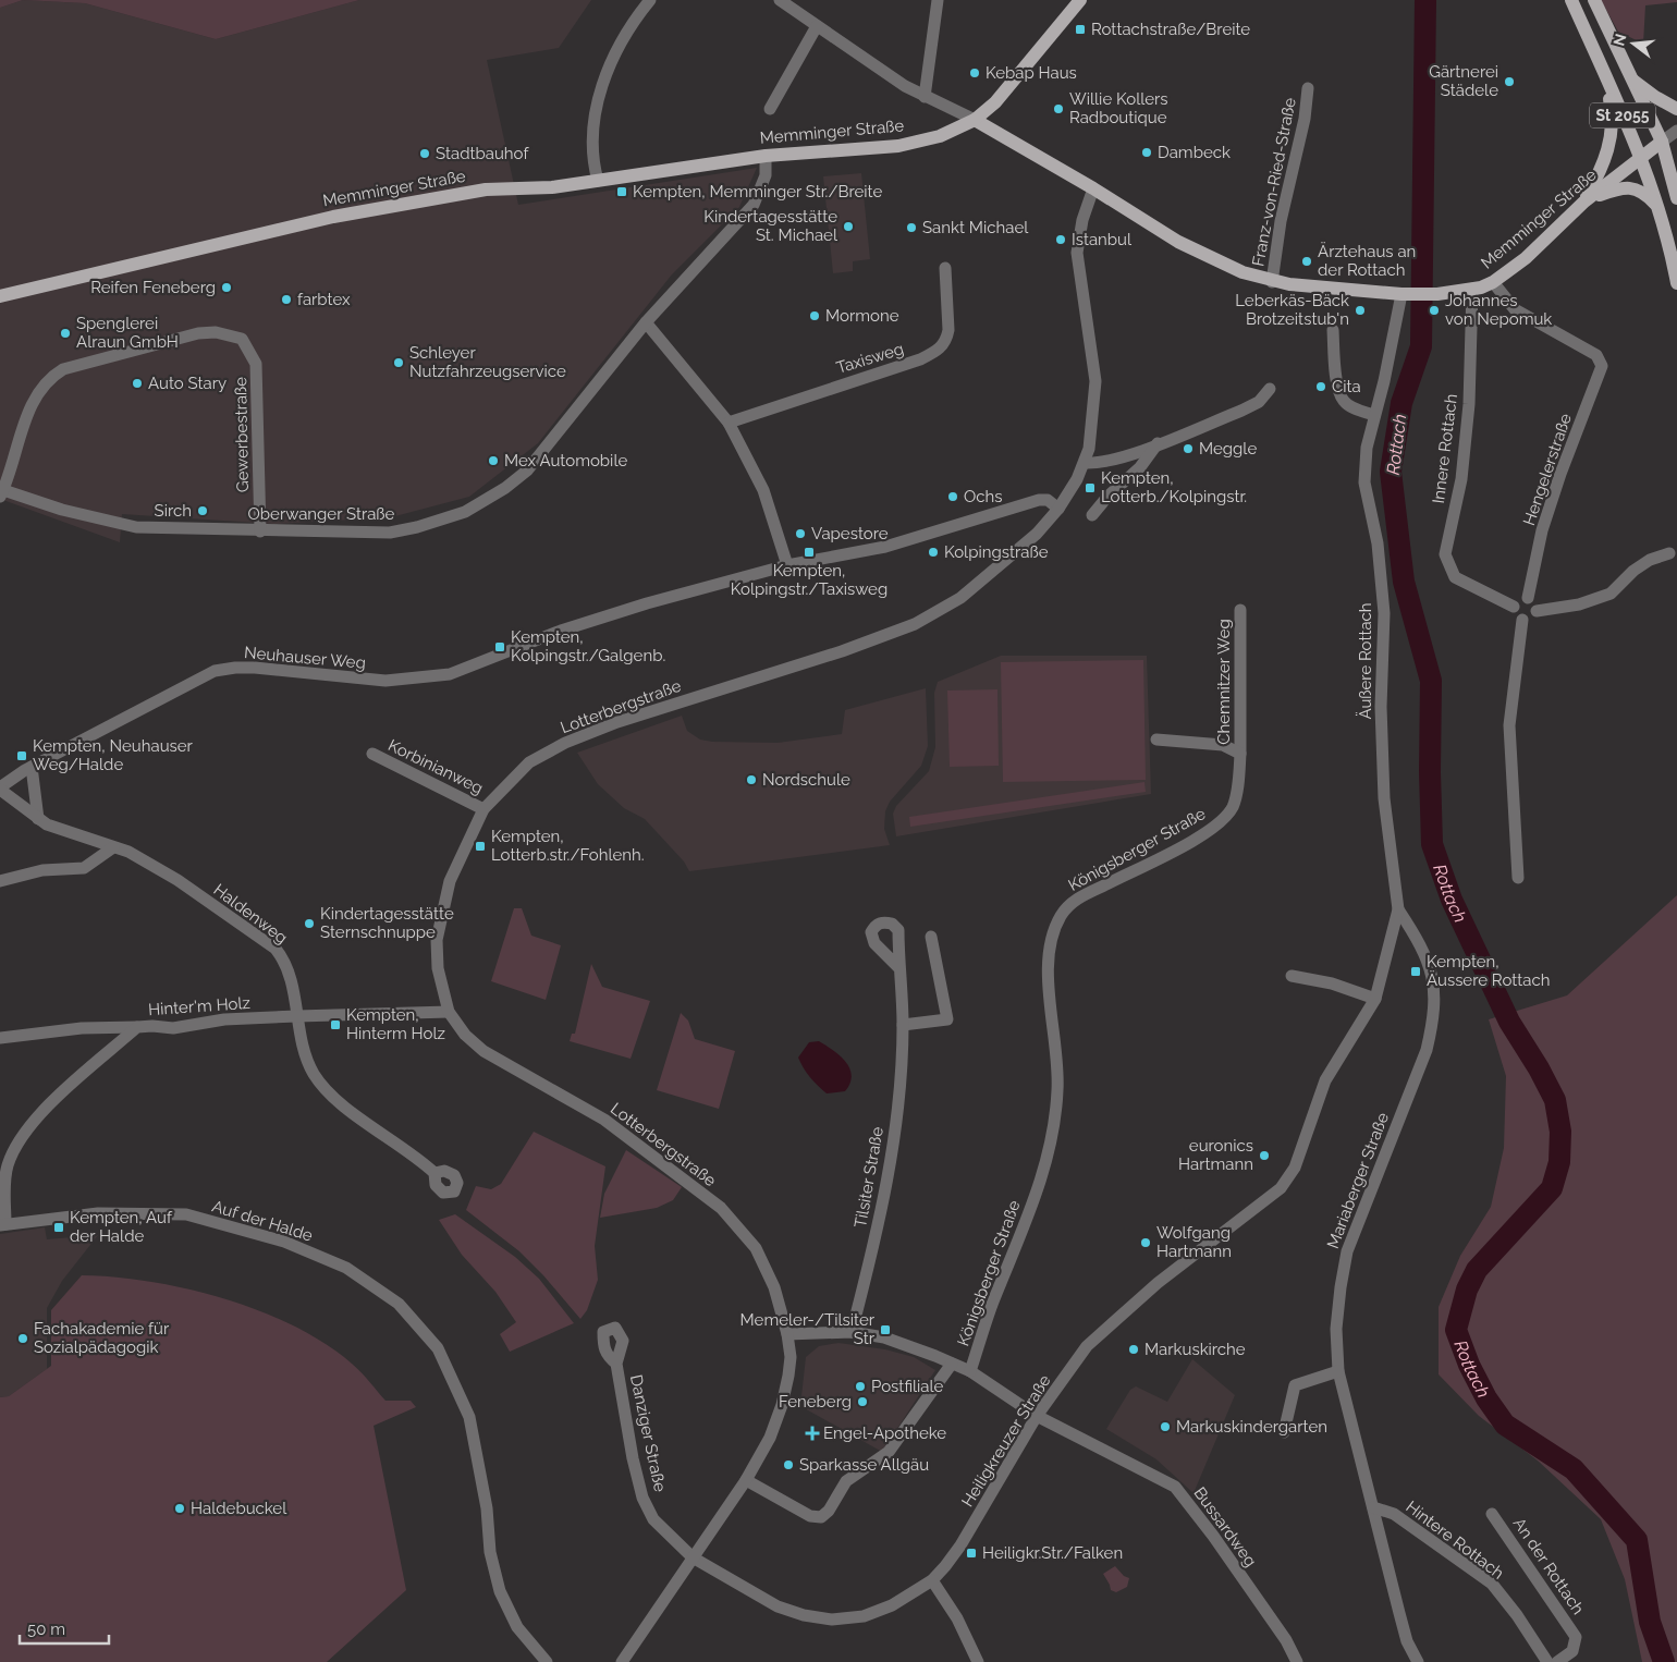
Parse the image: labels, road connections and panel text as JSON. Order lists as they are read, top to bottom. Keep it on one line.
{"streets":{"main road":["St 2055","Memminger Straße"],"street":["Franz-von-Ried-Straße","Taxisweg","Gewerbestraße","Innere Rottach","Hengelerstraße","Oberwanger Straße","Neuhauser Weg","Äußere Rottach","Chemnitzer Weg","Lotterbergstraße","Korbinianweg","Königsberger Straße","Haldenweg","Hinter'm Holz","Tilsiter Straße","Mariaberger Straße","Auf der Halde","Danziger Straße","Heiligkreuzer Straße","Bussardweg","Hintere Rottach","An der Rottach"]},"crossings":[["St 2055","Memminger Straße"],["Memminger Straße","Franz-von-Ried-Straße"],["Memminger Straße","Innere Rottach"],["Memminger Straße","Hengelerstraße"],["Memminger Straße","Oberwanger Straße"],["Memminger Straße","Äußere Rottach"],["Memminger Straße","Lotterbergstraße"],["Gewerbestraße","Oberwanger Straße"],["Innere Rottach","Hengelerstraße"],["Neuhauser Weg","Haldenweg"],["Äußere Rottach","Mariaberger Straße"],["Äußere Rottach","Heiligkreuzer Straße"],["Chemnitzer Weg","Königsberger Straße"],["Lotterbergstraße","Korbinianweg"],["Lotterbergstraße","Hinter'm Holz"],["Lotterbergstraße","Danziger Straße"],["Lotterbergstraße","Heiligkreuzer Straße"],["Lotterbergstraße","Bussardweg"],["Königsberger Straße","Bussardweg"],["Haldenweg","Hinter'm Holz"],["Hinter'm Holz","Auf der Halde"],["Tilsiter Straße","Bussardweg"],["Mariaberger Straße","Heiligkreuzer Straße"],["Mariaberger Straße","Hintere Rottach"],["Danziger Straße","Heiligkreuzer Straße"],["Heiligkreuzer Straße","Bussardweg"]],"water":["Rottach"],"places":{"transit":["Rottachstraße/Breite","Kempten, Memminger Str./Breite","Kempten, Lotterb./Kolpingstr.","Kempten, Kolpingstr./Taxisweg","Kempten, Kolpingstr./Galgenb.","Kempten, Neuhauser Weg/Halde","Kempten, Lotterb.str./Fohlenh.","Kempten, Äussere Rottach","Kempten, Hinterm Holz","Kempten, Auf der Halde","Memeler-/Tilsiter Str","Heiligkr.Str./Falken"],"other":["Kebap Haus","Gärtnerei Städele","Willie Kollers Radboutique","Dambeck","Stadtbauhof","Kindertagesstätte St. Michael","Sankt Michael","Istanbul","Ärztehaus an der Rottach","Reifen Feneberg","farbtex","Leberkäs-Bäck Brotzeitstub'n","Johannes von Nepomuk","Mormone","Spenglerei Alraun GmbH","Schleyer Nutzfahrzeugservice","Auto Stary","Cita","Meggle","Mex Automobile","Ochs","Sirch","Vapestore","Kolpingstraße","Nordschule","Kindertagesstätte Sternschnuppe","euronics Hartmann","Wolfgang Hartmann","Fachakademie für Sozialpädagogik","Markuskirche","Postfiliale","Feneberg","Markuskindergarten","Sparkasse Allgäu","Haldebuckel"],"health":["Engel-Apotheke"]},"scale_bar":"50 m","north":"left"}
